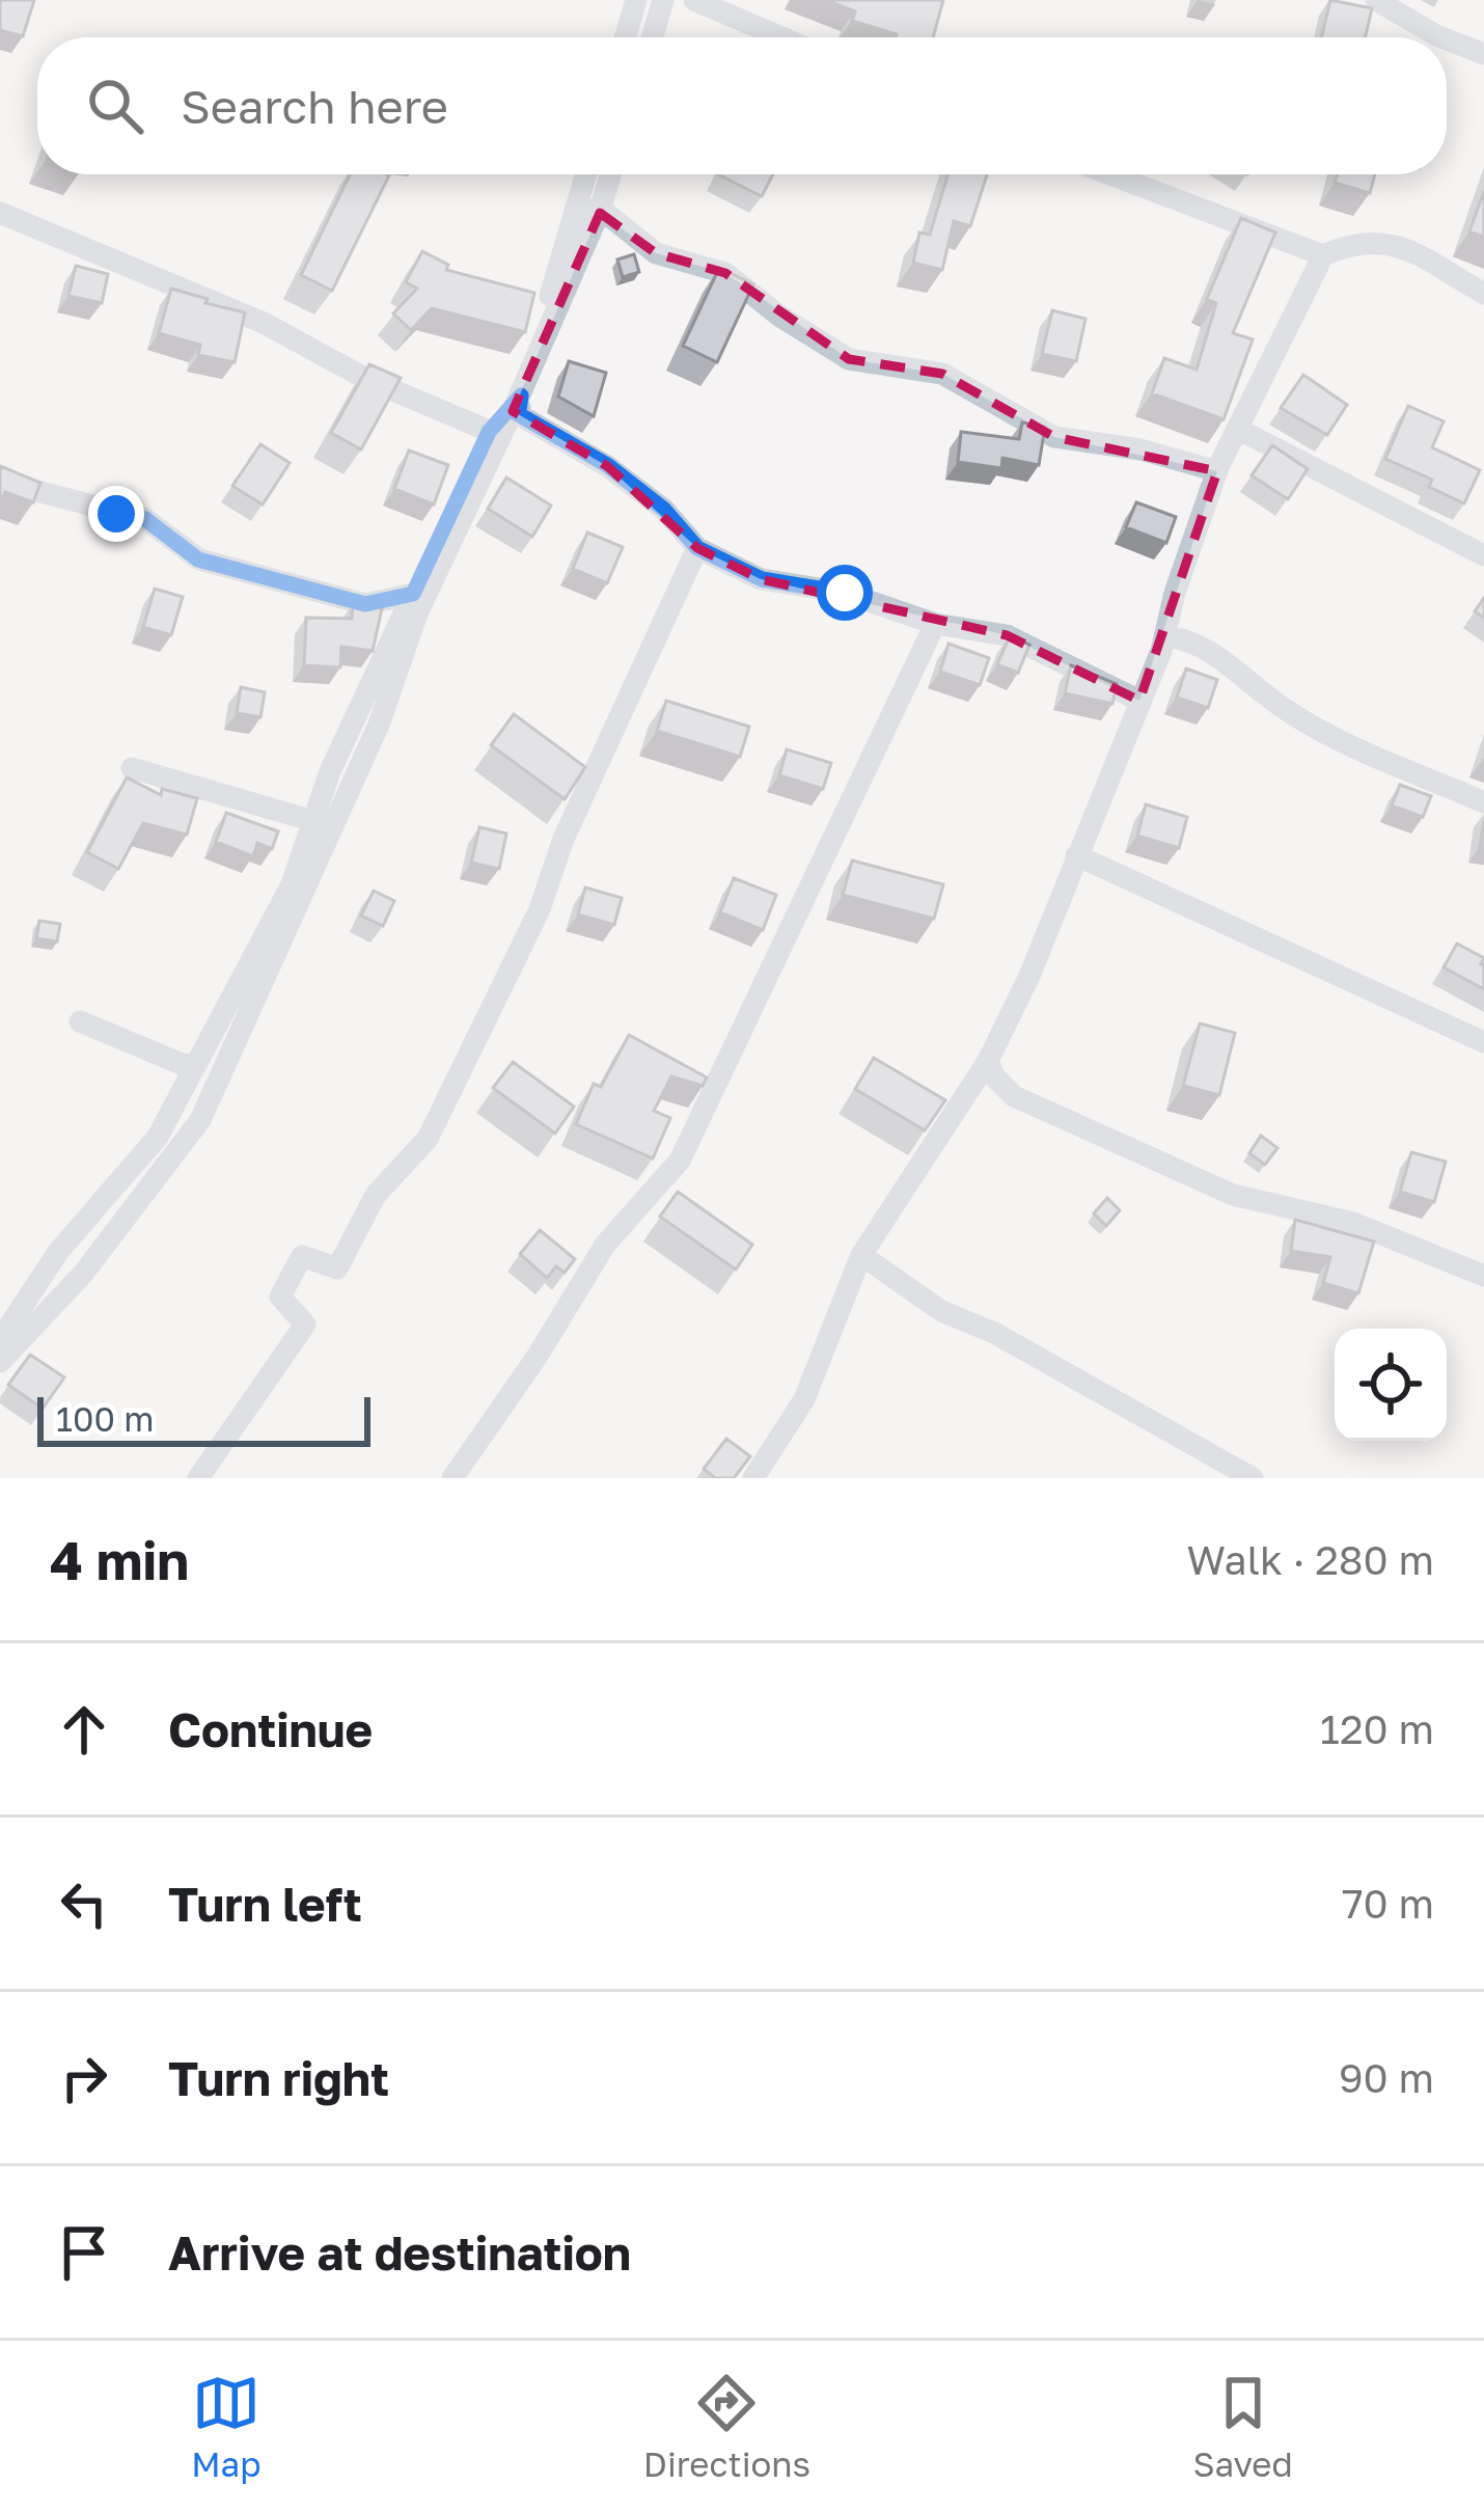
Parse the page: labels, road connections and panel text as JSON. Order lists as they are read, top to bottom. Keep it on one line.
{"scale_bar":"100 m","page":{"search":"Search here","scale":"100 m","heading":["4 min","Walk · 280 m"],"list":[["Continue","120 m"],["Turn left","70 m"],["Turn right","90 m"],"Arrive at destination"],"nav":["Map","Directions","Saved"]}}
